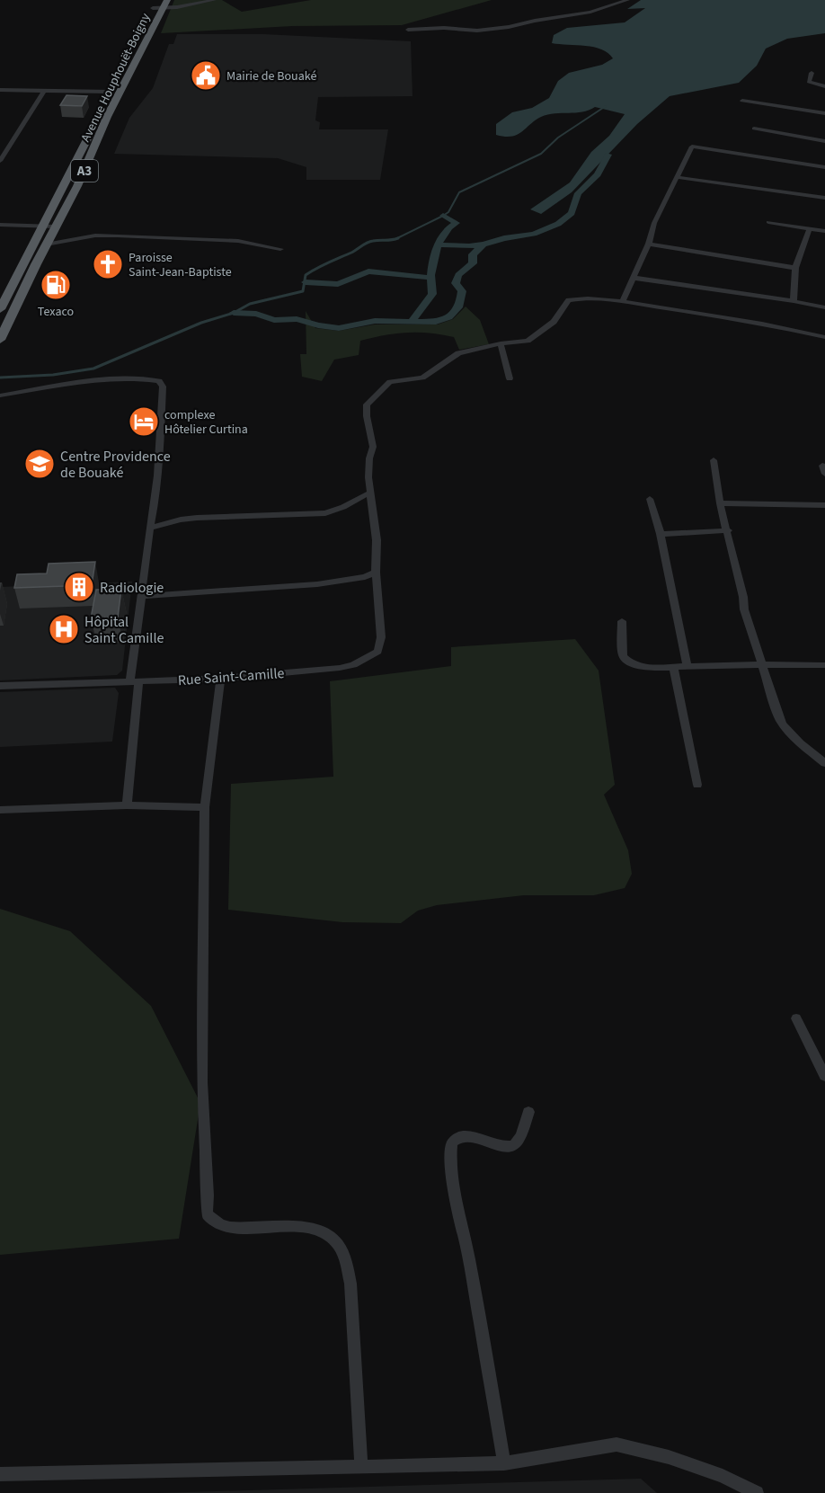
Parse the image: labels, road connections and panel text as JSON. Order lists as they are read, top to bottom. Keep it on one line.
{"streets":{"highway":["Avenue Houphouët-Boigny","A3"],"street":["Rue Saint-Camille"]},"places":{"public building":["Mairie de Bouaké"],"church":["Paroisse Saint-Jean-Baptiste"],"fuel station":["Texaco"],"hotel":["complexe Hôtelier Curtina"],"school or university":["Centre Providence de Bouaké"],"building":["Radiologie"],"hospital":["Hôpital Saint Camille"]}}
